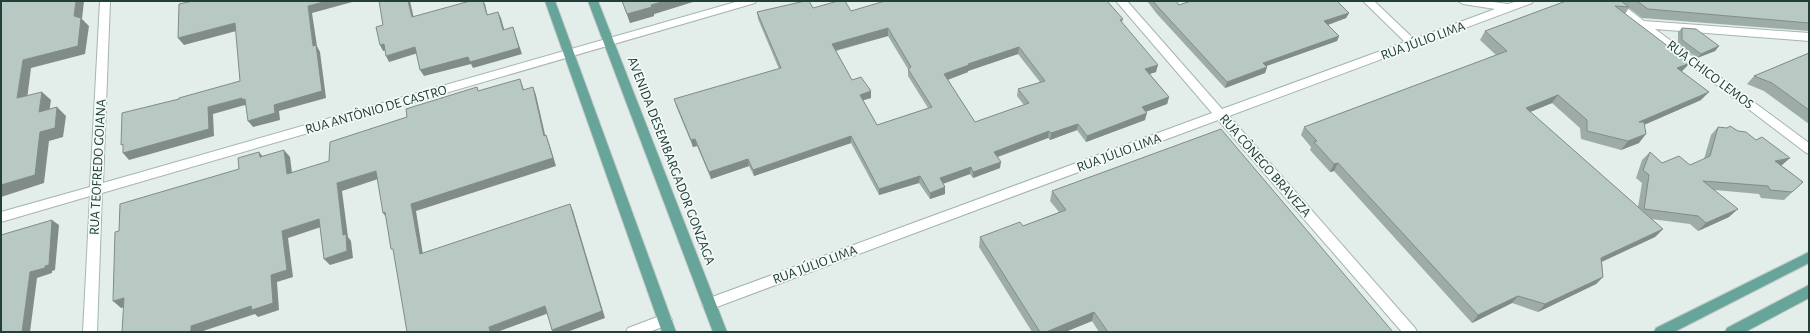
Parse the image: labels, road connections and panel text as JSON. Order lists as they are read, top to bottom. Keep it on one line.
{"streets":{"main road":["AVENIDA DESEMBARGADOR GONZAGA"],"street":["RUA JÚLIO LIMA","RUA CHICO LEMOS","RUA ANTÔNIO DE CASTRO","RUA CÔNEGO BRAVEZA","RUA TEOFREDO GOIANA"]},"crossings":[["RUA JÚLIO LIMA","AVENIDA DESEMBARGADOR GONZAGA"],["RUA JÚLIO LIMA","RUA CÔNEGO BRAVEZA"],["RUA ANTÔNIO DE CASTRO","AVENIDA DESEMBARGADOR GONZAGA"],["RUA ANTÔNIO DE CASTRO","RUA TEOFREDO GOIANA"]]}
